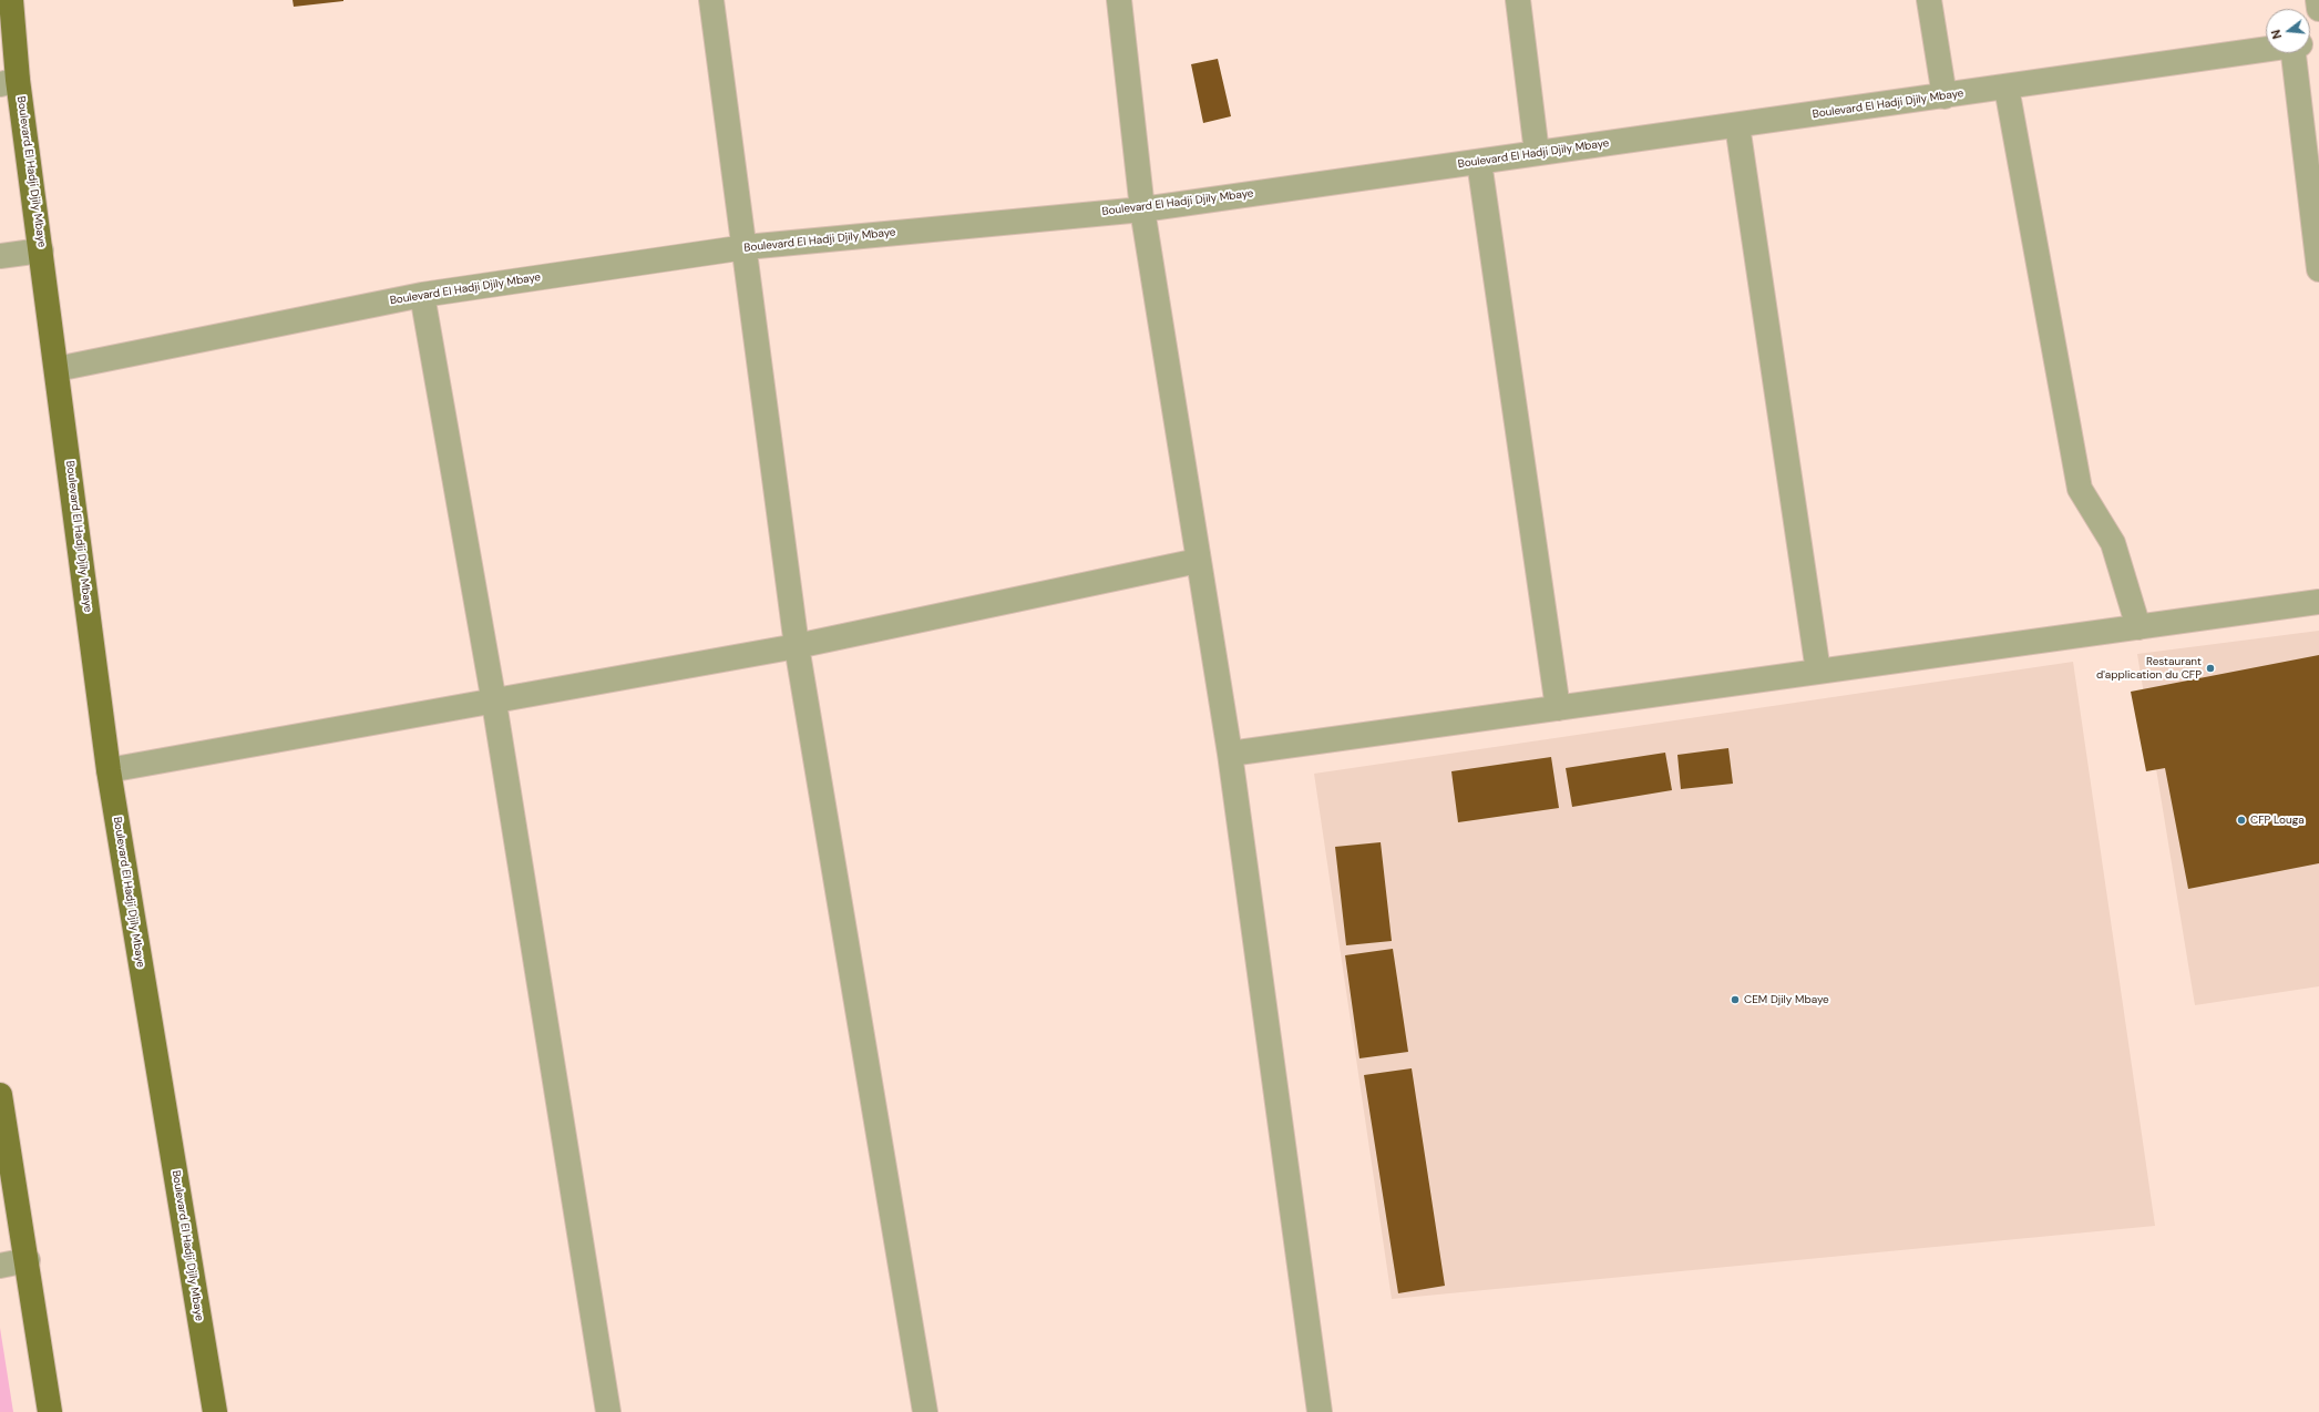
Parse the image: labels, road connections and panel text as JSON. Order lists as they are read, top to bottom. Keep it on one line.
{"streets":{"main road":["Boulevard El Hadji Djily Mbaye"]},"places":["Restaurant d'application du CFP","CFP Louga","CEM Djily Mbaye"],"north":"left"}
